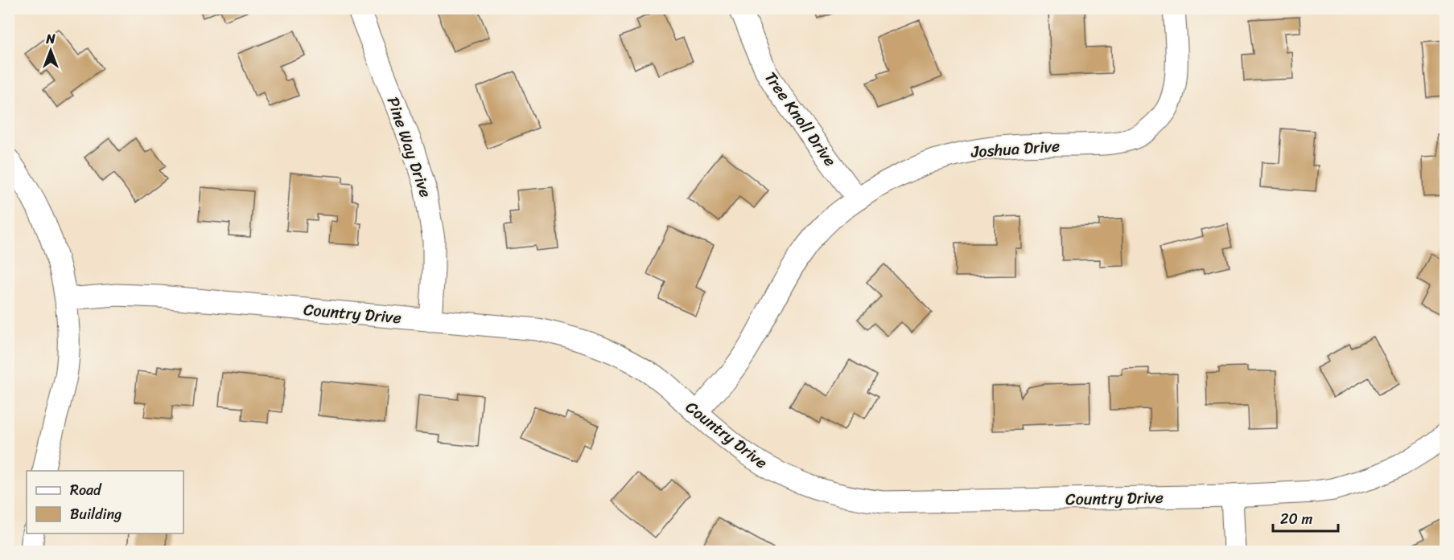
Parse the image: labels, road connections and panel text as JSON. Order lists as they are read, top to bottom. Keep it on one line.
{"streets":{"street":["Tree Knoll Drive","Pine Way Drive","Joshua Drive","Country Drive"]},"crossings":[["Tree Knoll Drive","Joshua Drive"],["Pine Way Drive","Country Drive"],["Joshua Drive","Country Drive"]],"legend":["Road","Building"],"scale_bar":"20 m","north":"top"}
